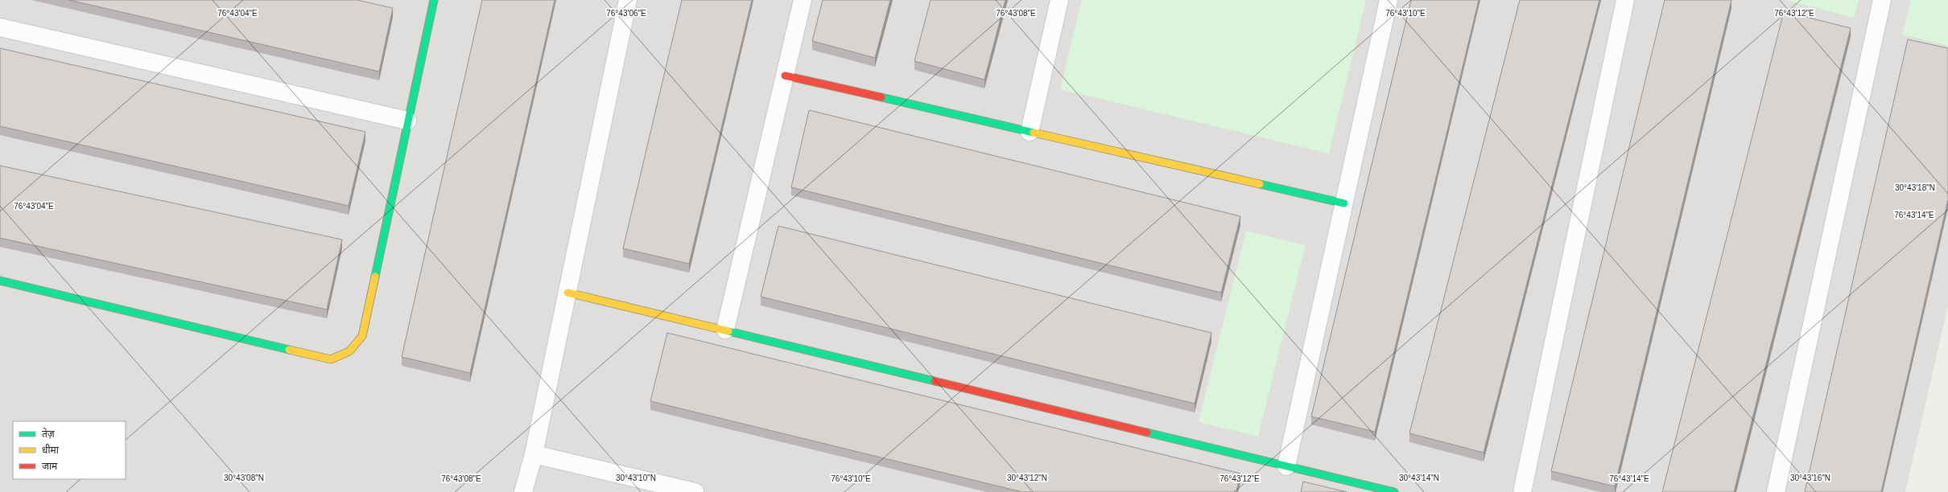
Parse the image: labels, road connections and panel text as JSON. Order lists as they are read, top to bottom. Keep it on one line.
{"legend":["तेज़","धीमा","जाम"],"coordinates":["76°43'04\"E","76°43'06\"E","76°43'08\"E","76°43'10\"E","76°43'12\"E","30°43'18\"N","76°43'14\"E","30°43'08\"N","30°43'10\"N","30°43'12\"N","30°43'14\"N","30°43'16\"N"]}
